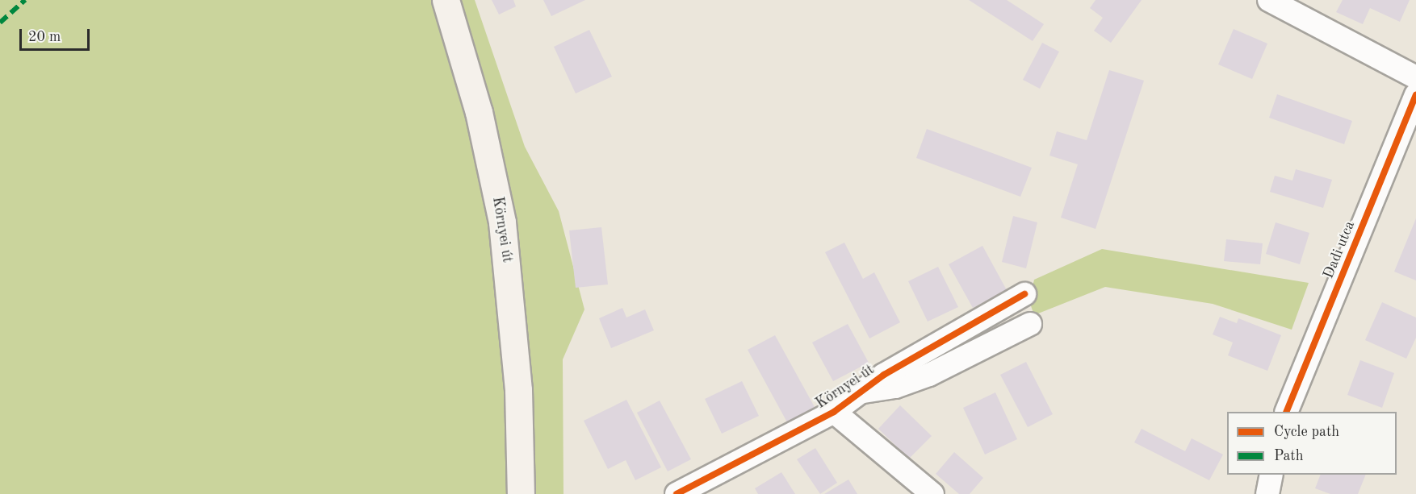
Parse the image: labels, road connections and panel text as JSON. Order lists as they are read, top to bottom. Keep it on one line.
{"streets":{"main road":["Környei út"],"street":["Dadi utca"]},"legend":["Cycle path","Path"],"scale_bar":"20 m"}
